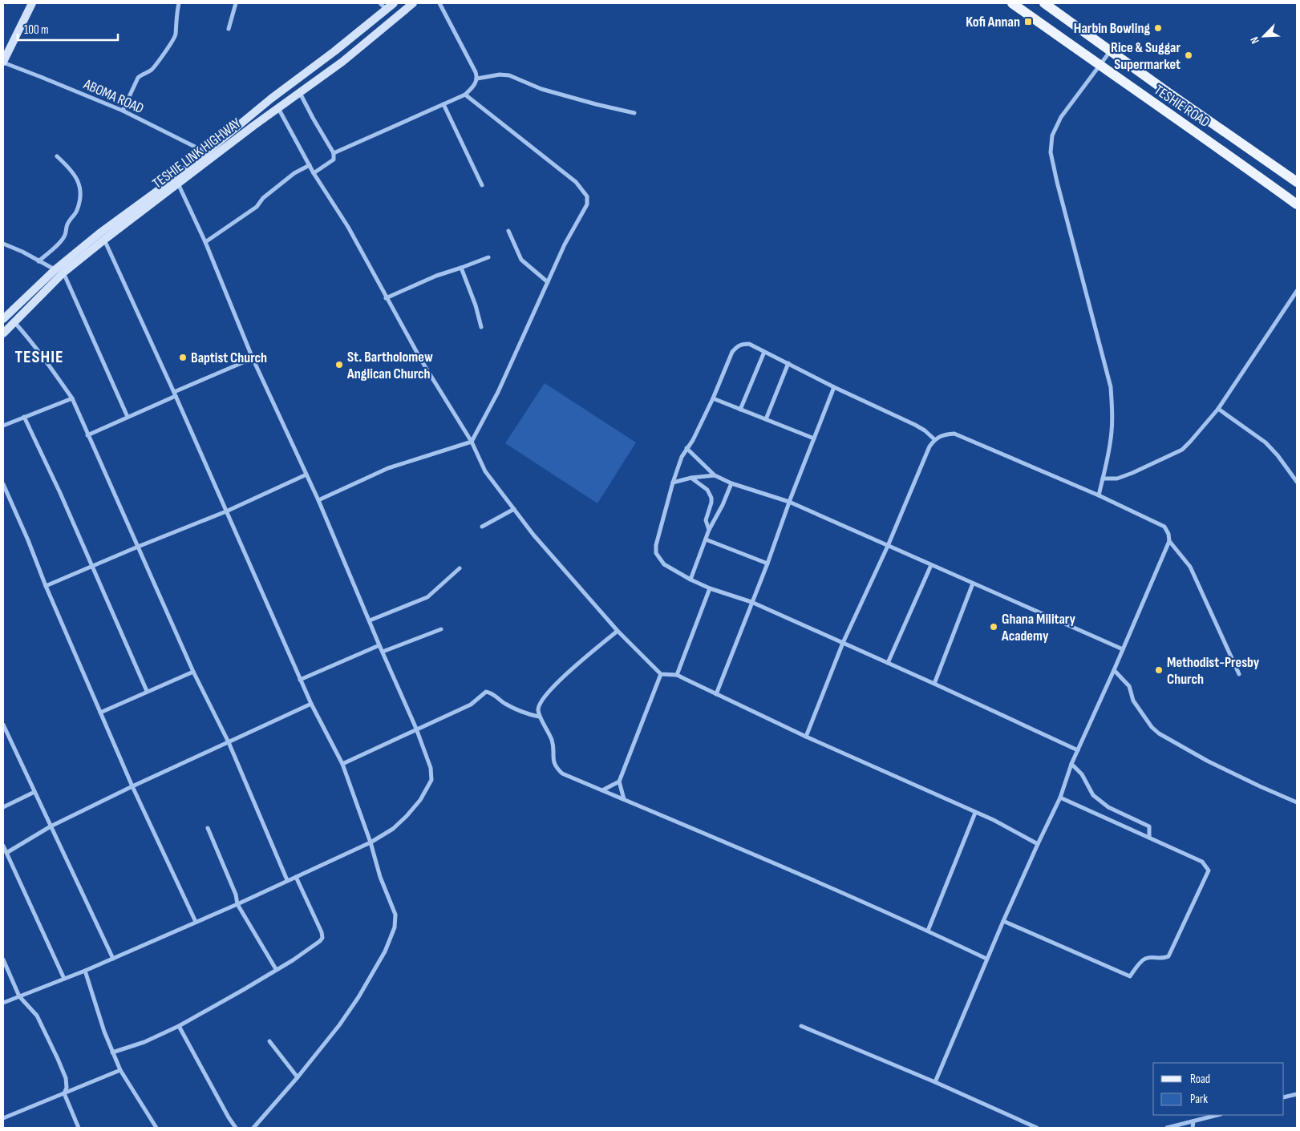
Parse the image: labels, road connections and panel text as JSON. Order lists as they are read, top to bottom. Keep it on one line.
{"streets":{"main road":["TESHIE ROAD","TESHIE LINK HIGHWAY"],"street":["ABOMA ROAD"]},"crossings":[["ABOMA ROAD","TESHIE LINK HIGHWAY"]],"districts":["TESHIE"],"places":{"transit":["Kofi Annan"],"other":["Harbin Bowling","Rice & Suggar Supermarket","Baptist Church","St. Bartholomew Anglican Church","Ghana Military Academy","Methodist-Presby Church"]},"legend":["Road","Park"],"scale_bar":"100 m","north":"bottom left"}
